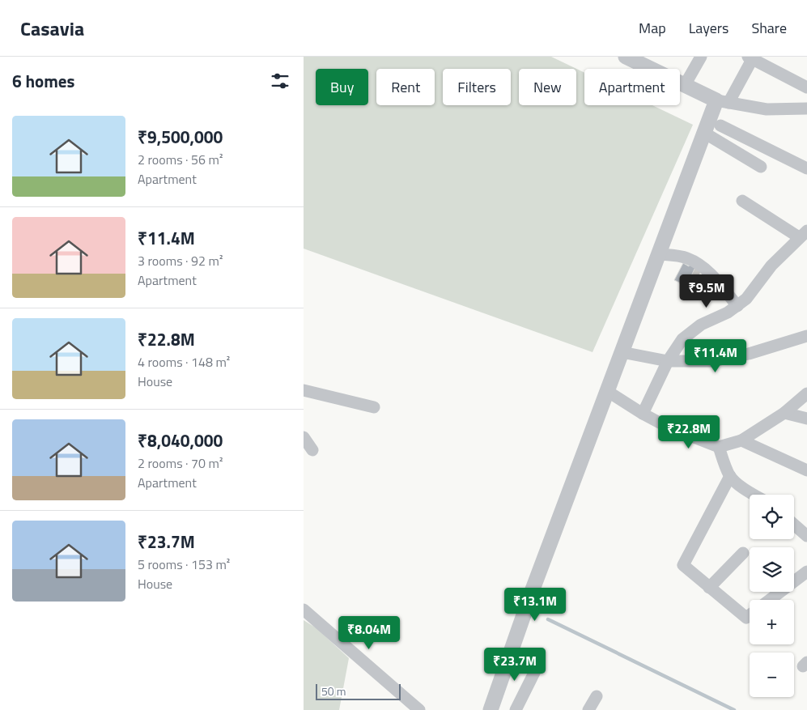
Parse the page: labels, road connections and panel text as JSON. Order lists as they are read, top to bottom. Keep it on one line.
{"scale_bar":"50 m","page":{"header":"Casavia","nav":["Map","Layers","Share"],"heading":"6 homes","chip":["Buy","Rent","Filters","New","Apartment"],"list":[{"name":"₹9,500,000","note":"2 rooms · 56 m² · Apartment"},{"name":"₹11.4M","note":"3 rooms · 92 m² · Apartment"},{"name":"₹22.8M","note":"4 rooms · 148 m² · House"},{"name":"₹8,040,000","note":"2 rooms · 70 m² · Apartment"},{"name":"₹23.7M","note":"5 rooms · 153 m² · House"}],"price":["₹9.5M","₹11.4M","₹22.8M","₹13.1M","₹8.04M","₹23.7M"],"map_buttons":["+","−"],"scale":"50 m"}}
